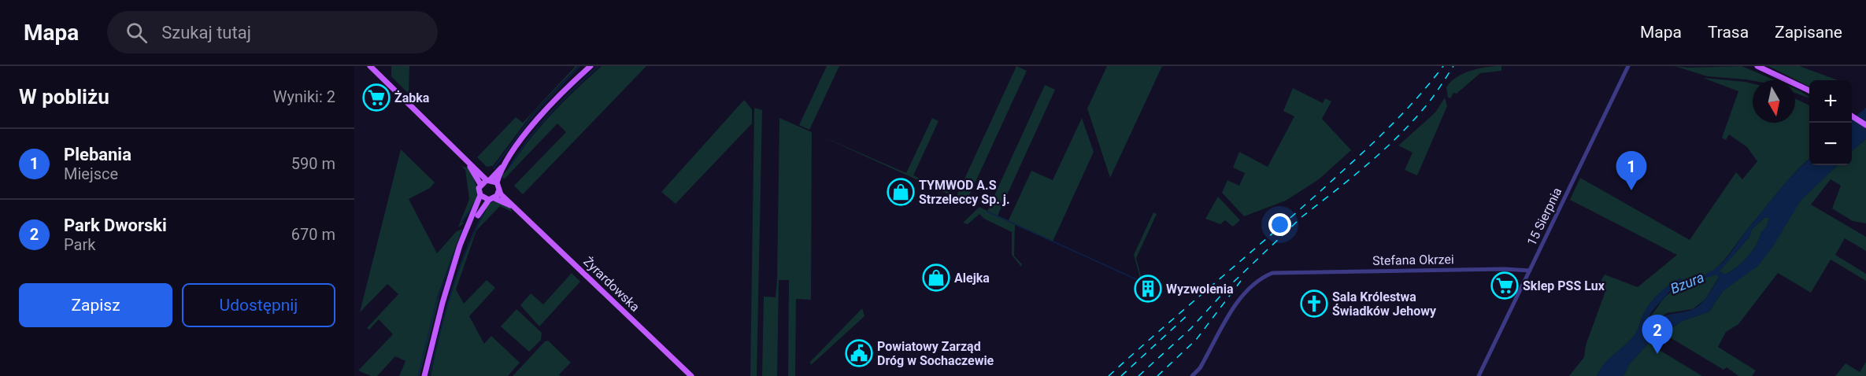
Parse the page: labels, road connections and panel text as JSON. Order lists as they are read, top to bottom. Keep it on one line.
{"streets":{"main road":["Żyrardowska"],"street":["15 Sierpnia","Stefana Okrzei"]},"crossings":[["15 Sierpnia","Stefana Okrzei"]],"water":["Bzura"],"places":{"supermarket":["Żabka","Sklep PSS Lux"],"shop":["TYMWOD A.S Strzeleccy Sp. j.","Alejka"],"building":["Wyzwolenia"],"church":["Sala Królestwa Świadków Jehowy"],"public building":["Powiatowy Zarząd Dróg w Sochaczewie"]},"north":"bottom","page":{"header":"Mapa","search":"Szukaj tutaj","nav":["Mapa","Trasa","Zapisane"],"heading":["W pobliżu","Wyniki: 2"],"map_buttons":["+","−"],"list":[{"mark":"1","name":"Plebania","note":"Miejsce","value":"590 m"},{"mark":"2","name":"Park Dworski","note":"Park","value":"670 m"}],"pins":["1","2"],"buttons":["Zapisz","Udostępnij"]}}
